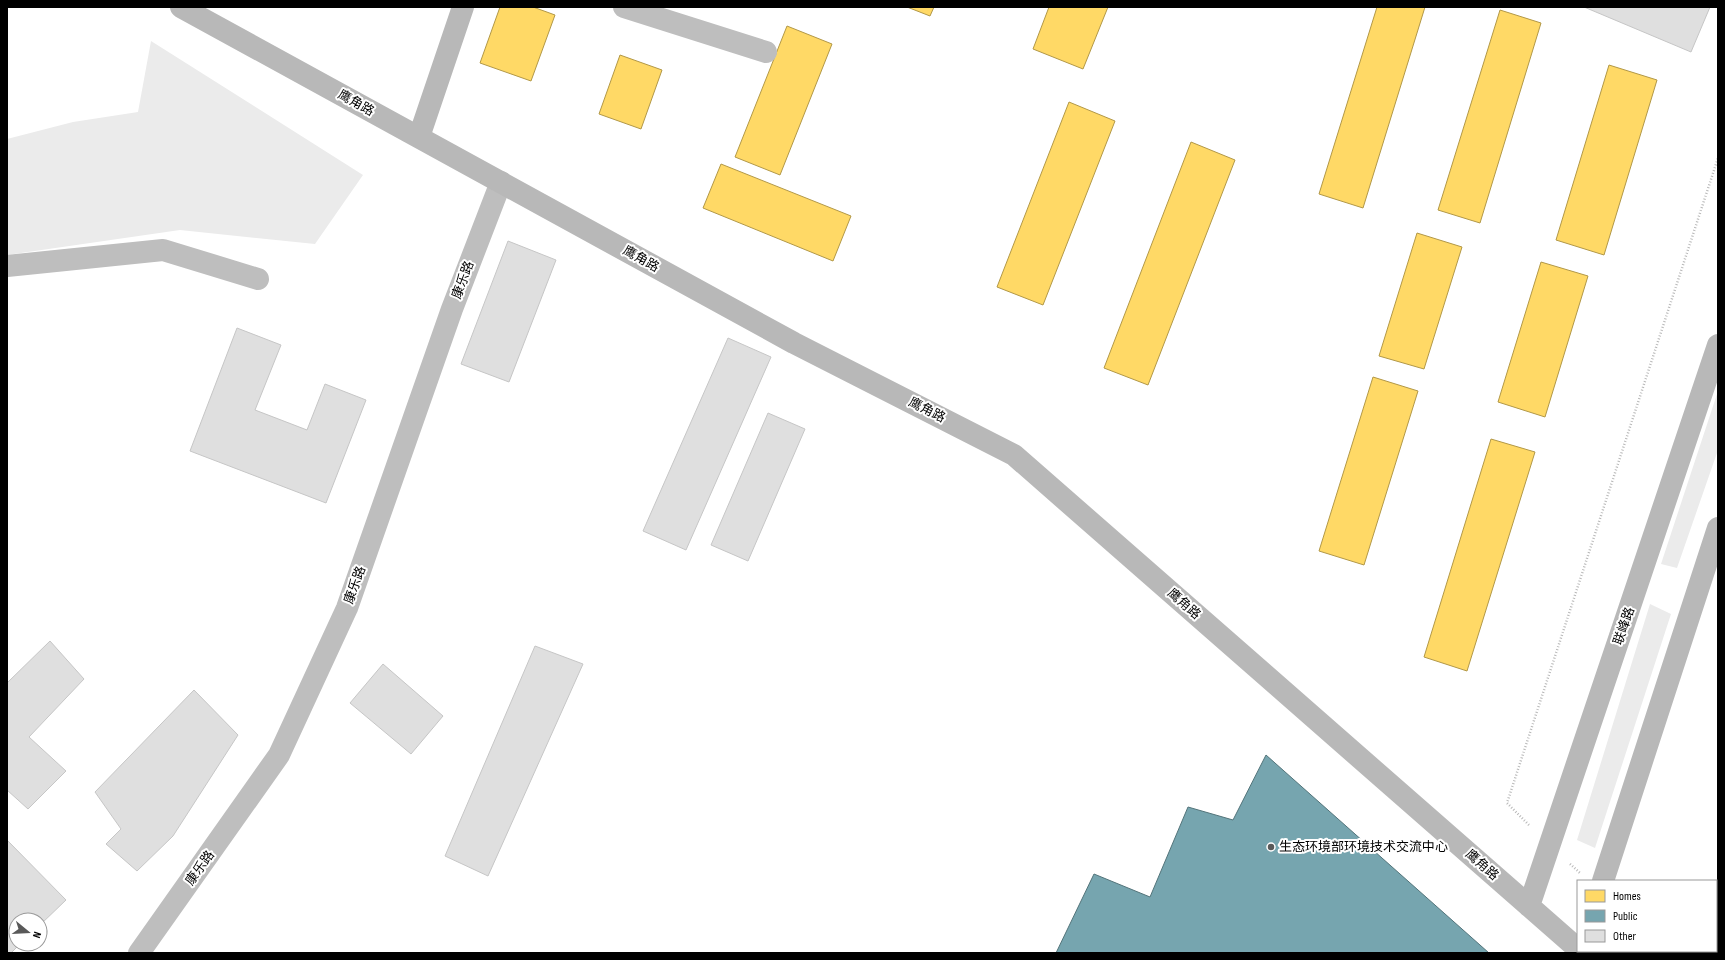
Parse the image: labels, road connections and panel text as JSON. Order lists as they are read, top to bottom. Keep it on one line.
{"streets":{"main road":["鹰角路","联峰路"],"street":["康乐路"]},"crossings":[["鹰角路","康乐路"],["鹰角路","联峰路"]],"places":["生态环境部环境技术交流中心"],"legend":["Homes","Public","Other"],"north":"right"}
